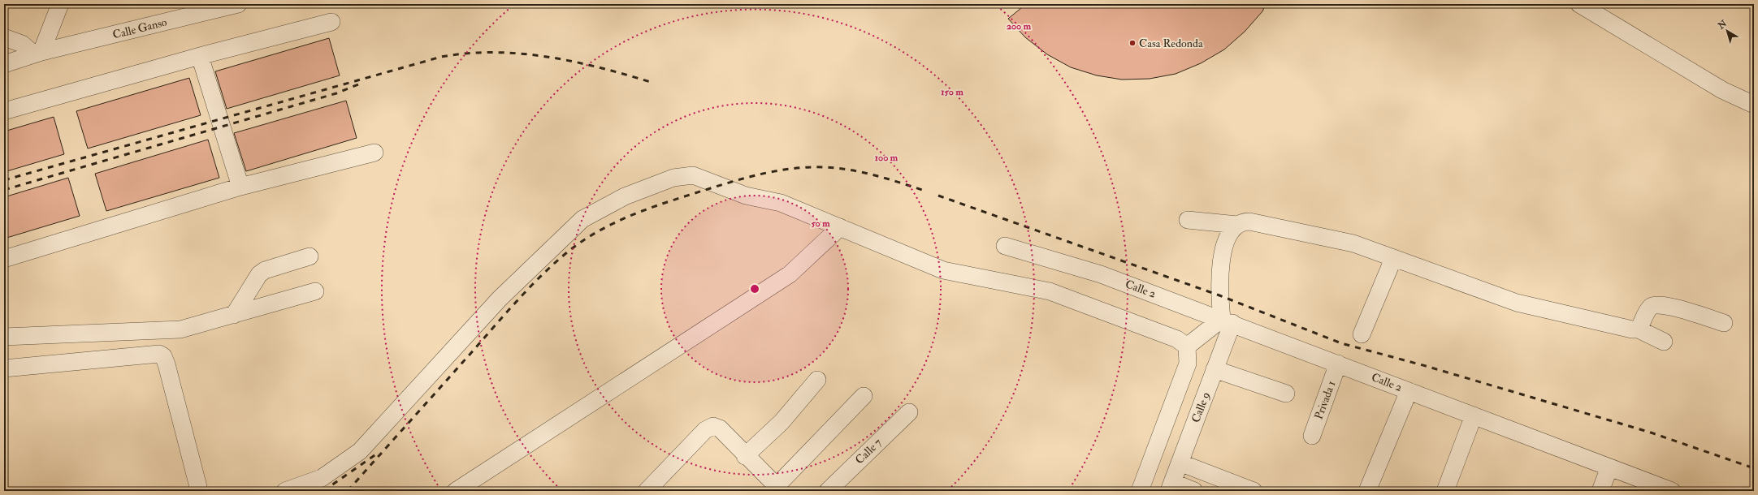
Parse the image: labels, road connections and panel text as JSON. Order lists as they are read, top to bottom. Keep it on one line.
{"streets":{"street":["Calle Ganso","Calle 2","Privada 1","Calle 9","Calle 7"]},"crossings":[["Calle 2","Privada 1"],["Calle 2","Calle 9"]],"places":["Casa Redonda"],"north":"top left","rings":["200 m","150 m","100 m","50 m"]}
